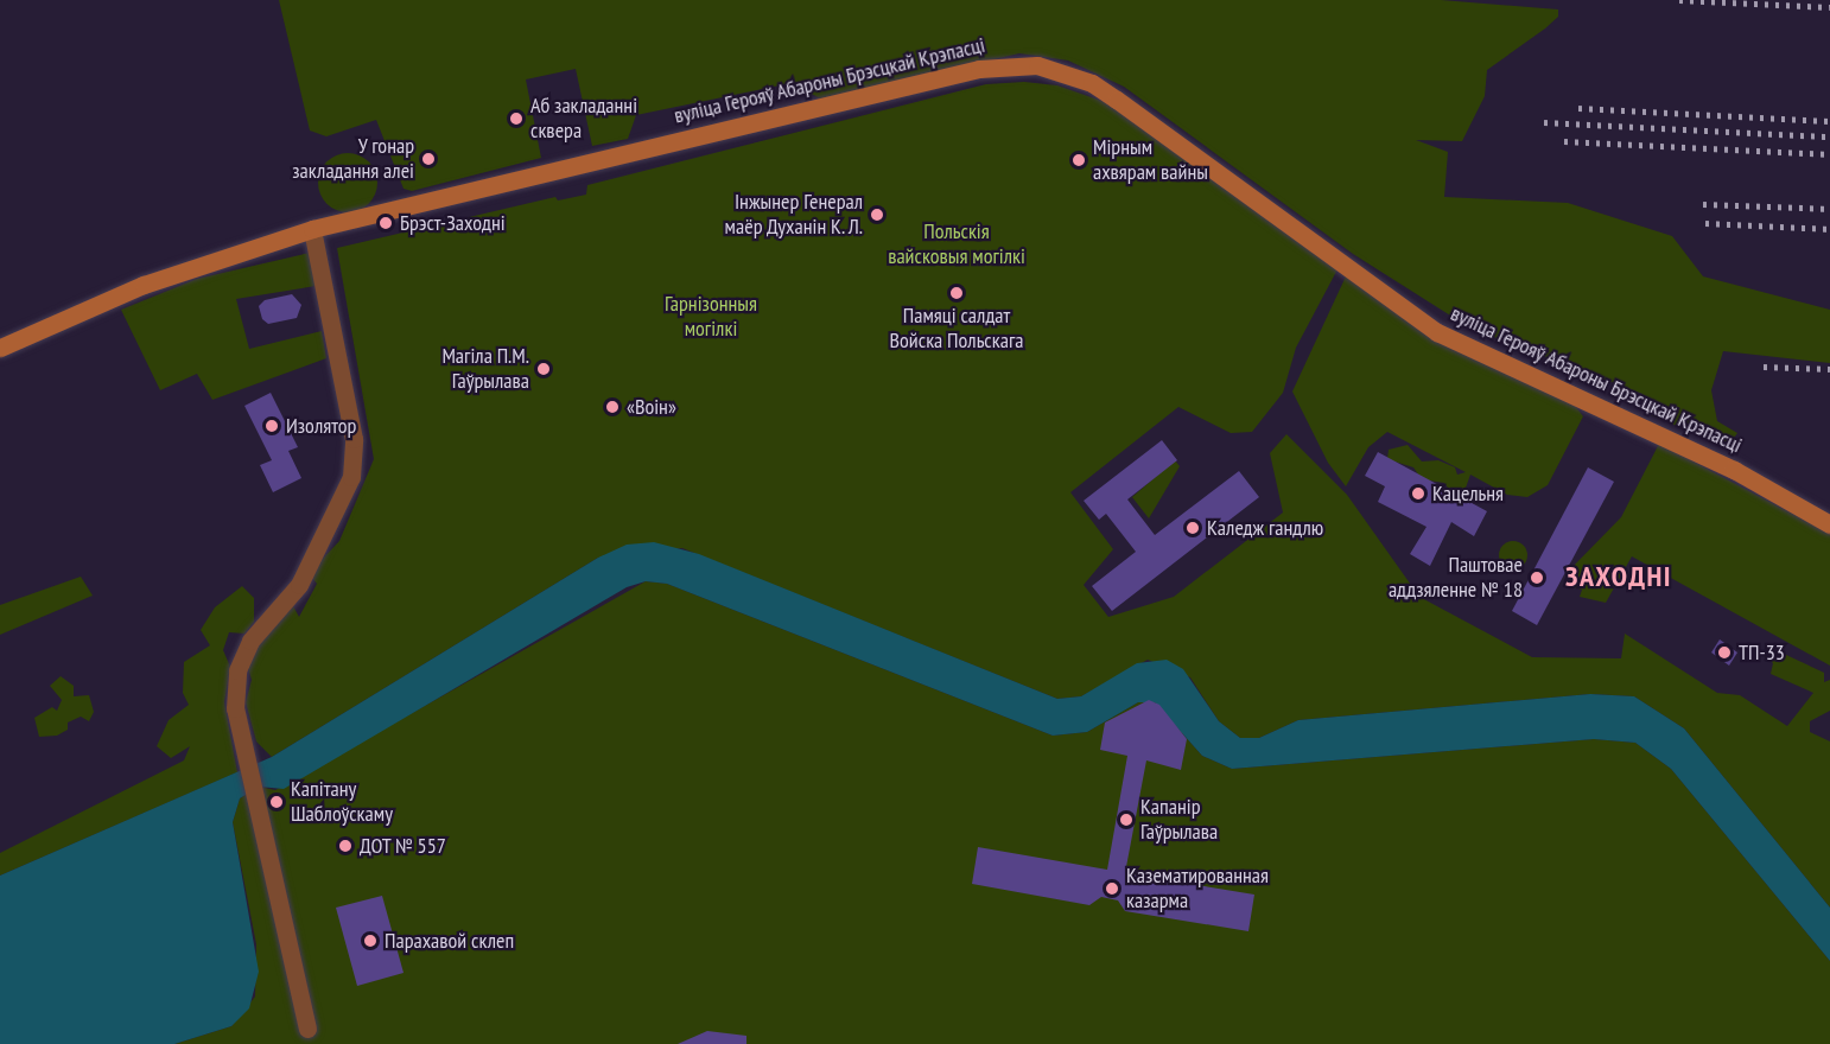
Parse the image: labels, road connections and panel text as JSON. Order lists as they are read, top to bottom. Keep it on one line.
{"streets":{"main road":["вуліца Герояў Абароны Брэсцкай Крэпасці"]},"districts":["ЗАХОДНІ"],"parks":["Польскія вайсковыя могілкі","Гарнізонныя могілкі"],"places":["Аб закладанні сквера","У гонар закладання алеі","Мірным ахвярам вайны","Інжынер Генерал маёр Духанін К. Л.","Брэст-Заходні","Памяці салдат Войска Польскага","Магіла П.М. Гаўрылава","«Воін»","Изолятор","Кацельня","Каледж гандлю","Паштовае аддзяленне № 18","ТП-33","Капітану Шаблоўскаму","Капанір Гаўрылава","ДОТ № 557","Казематированная казарма","Парахавой склеп"]}
